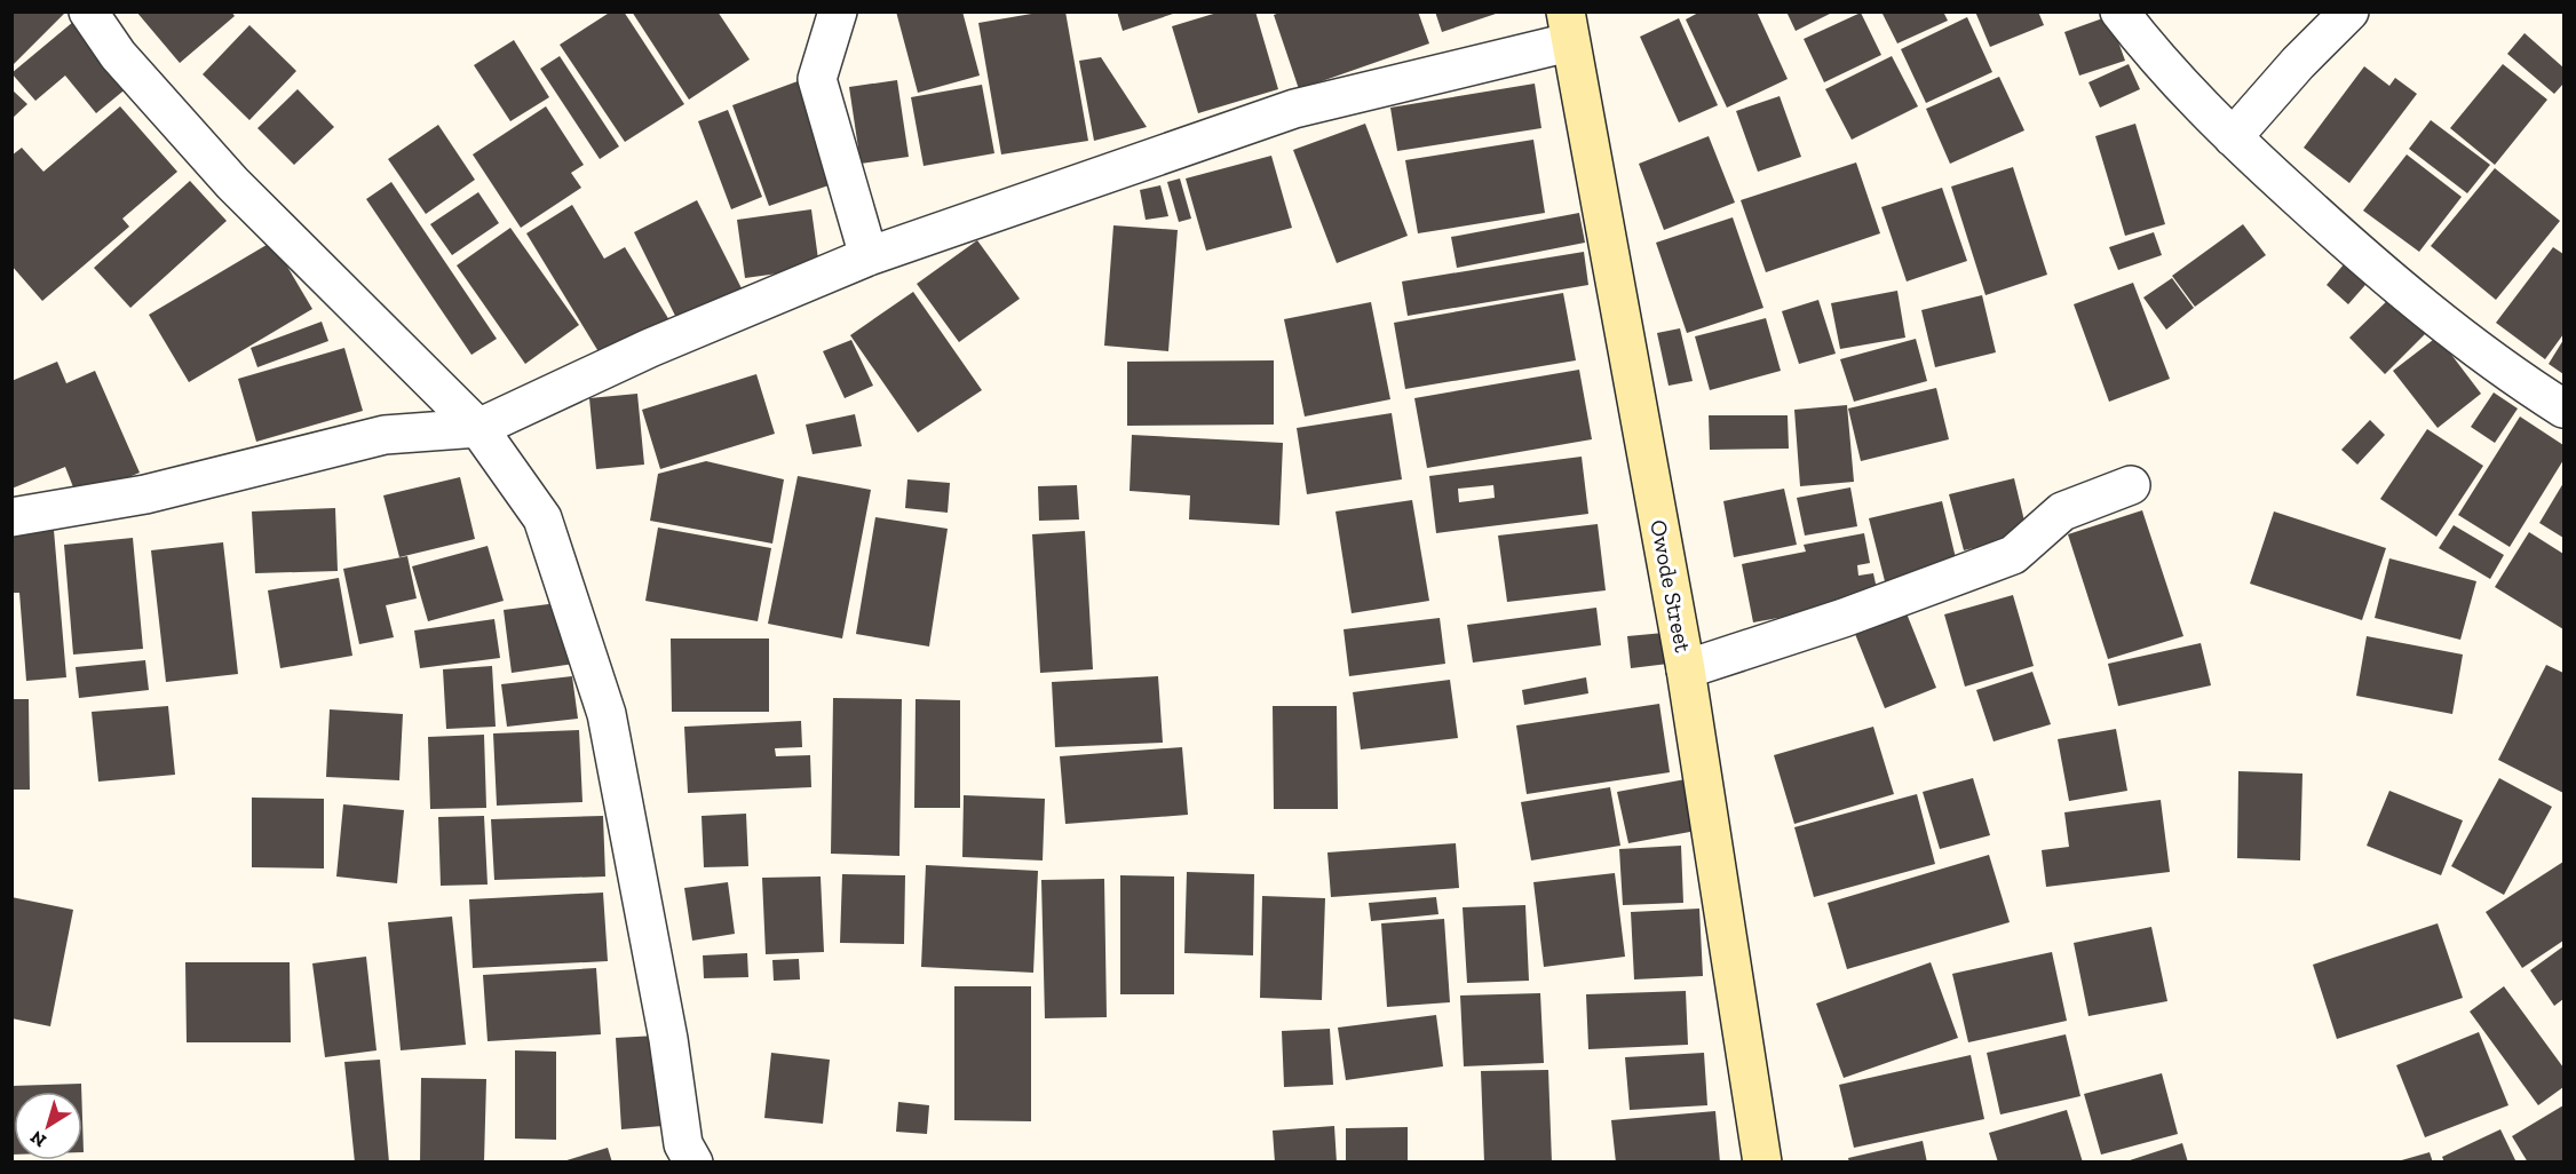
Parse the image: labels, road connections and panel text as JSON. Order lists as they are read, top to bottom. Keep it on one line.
{"streets":{"street":["Owode Street"]},"north":"bottom left"}
